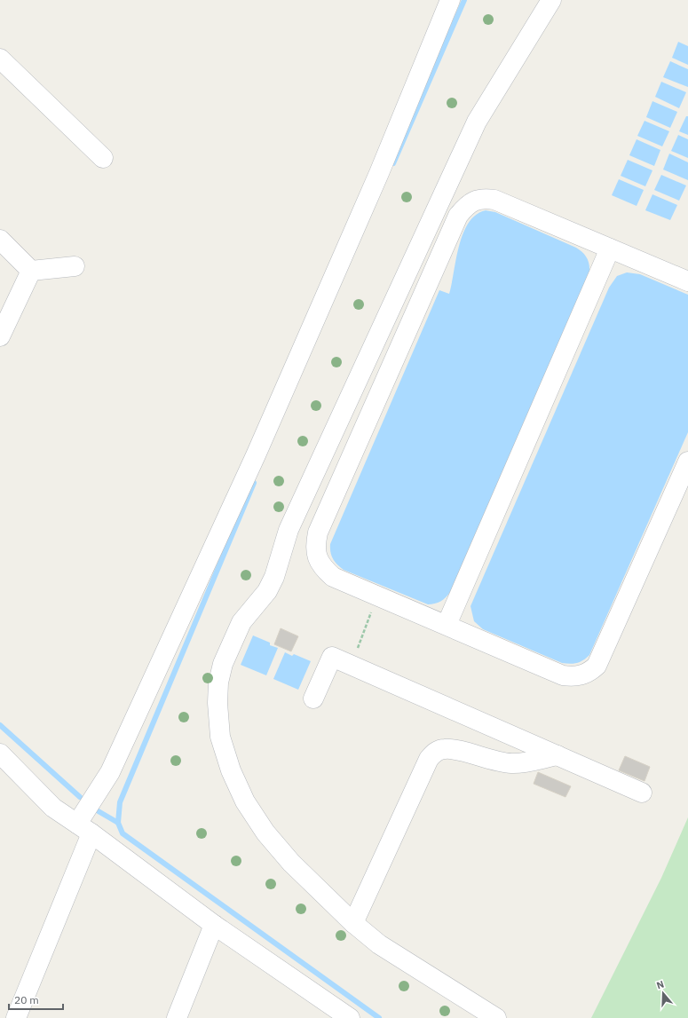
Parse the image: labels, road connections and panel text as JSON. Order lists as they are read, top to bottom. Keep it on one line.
{"scale_bar":"20 m","north":"top"}
